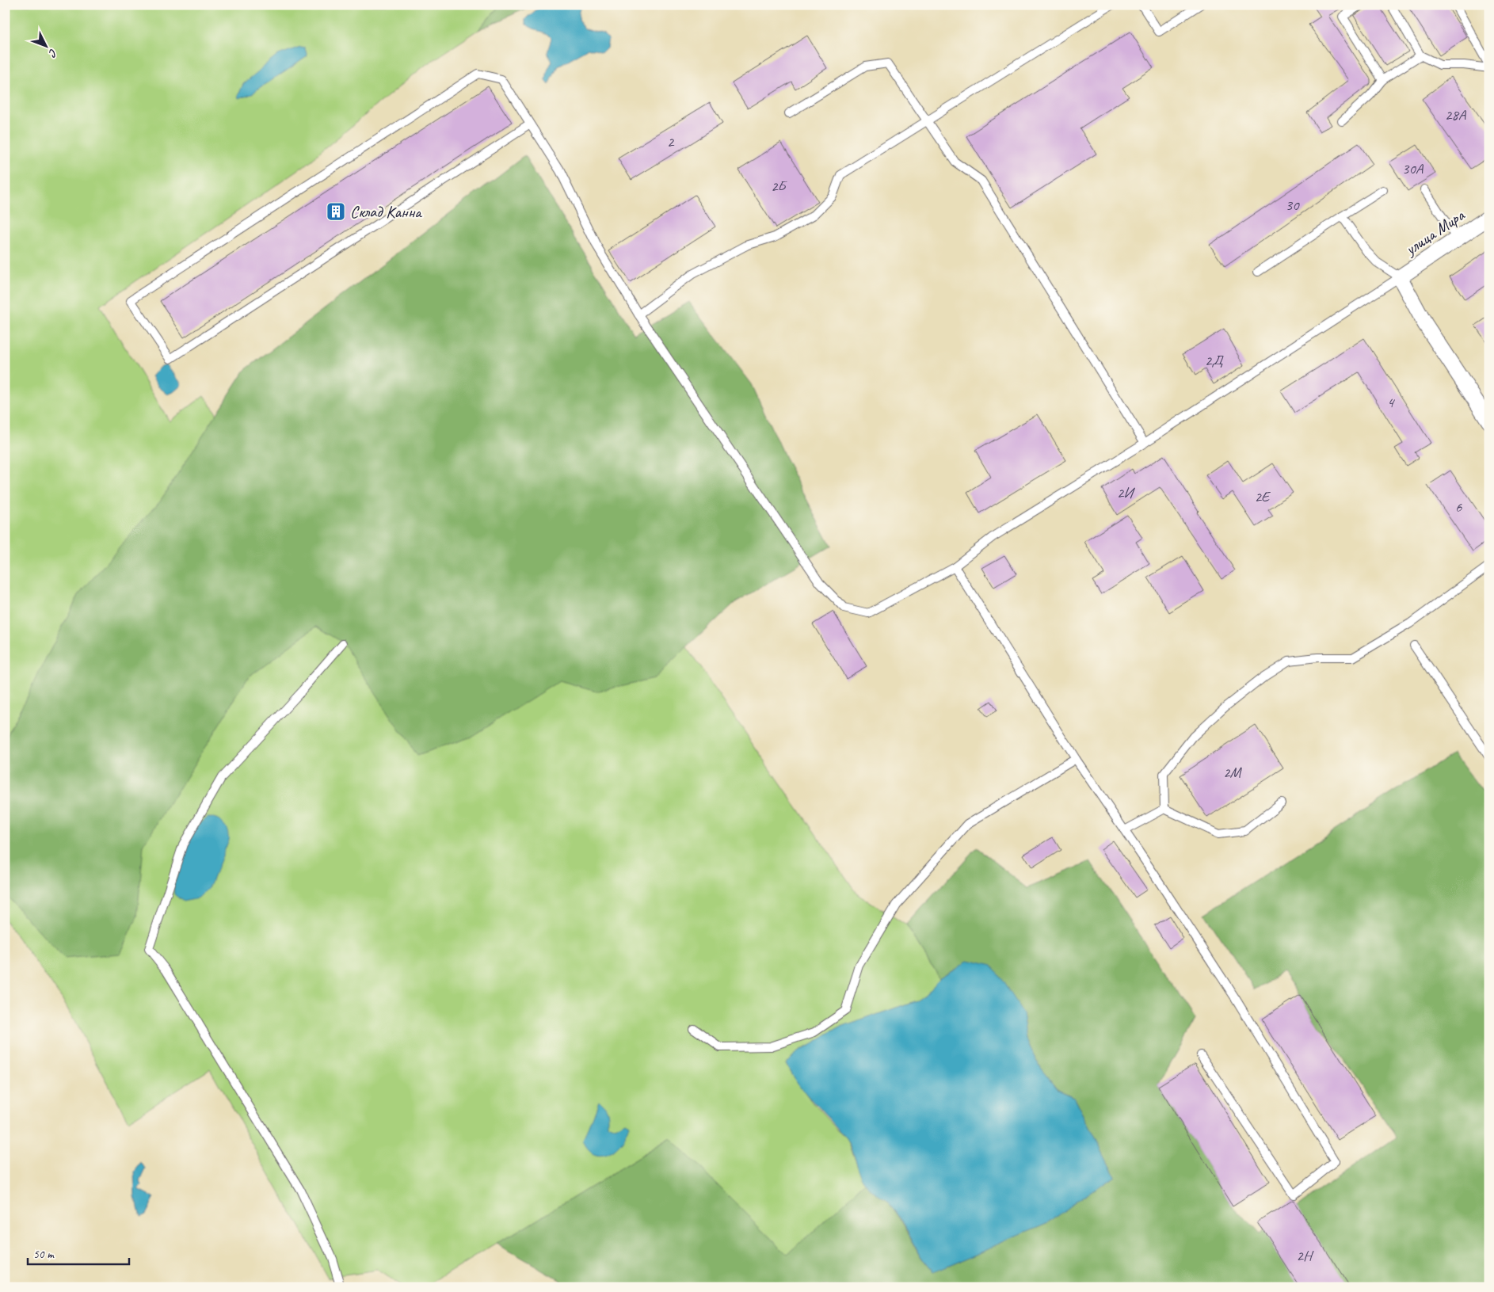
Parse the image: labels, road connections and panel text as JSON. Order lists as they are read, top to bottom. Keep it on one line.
{"streets":{"street":["улица Мира"]},"places":{"building":["Склад Канна"]},"house_numbers":["28А","2","30А","2Б","30","2Д","4","2И","2Е","6","2М","2Н"],"scale_bar":"50 m","north":"bottom right"}
